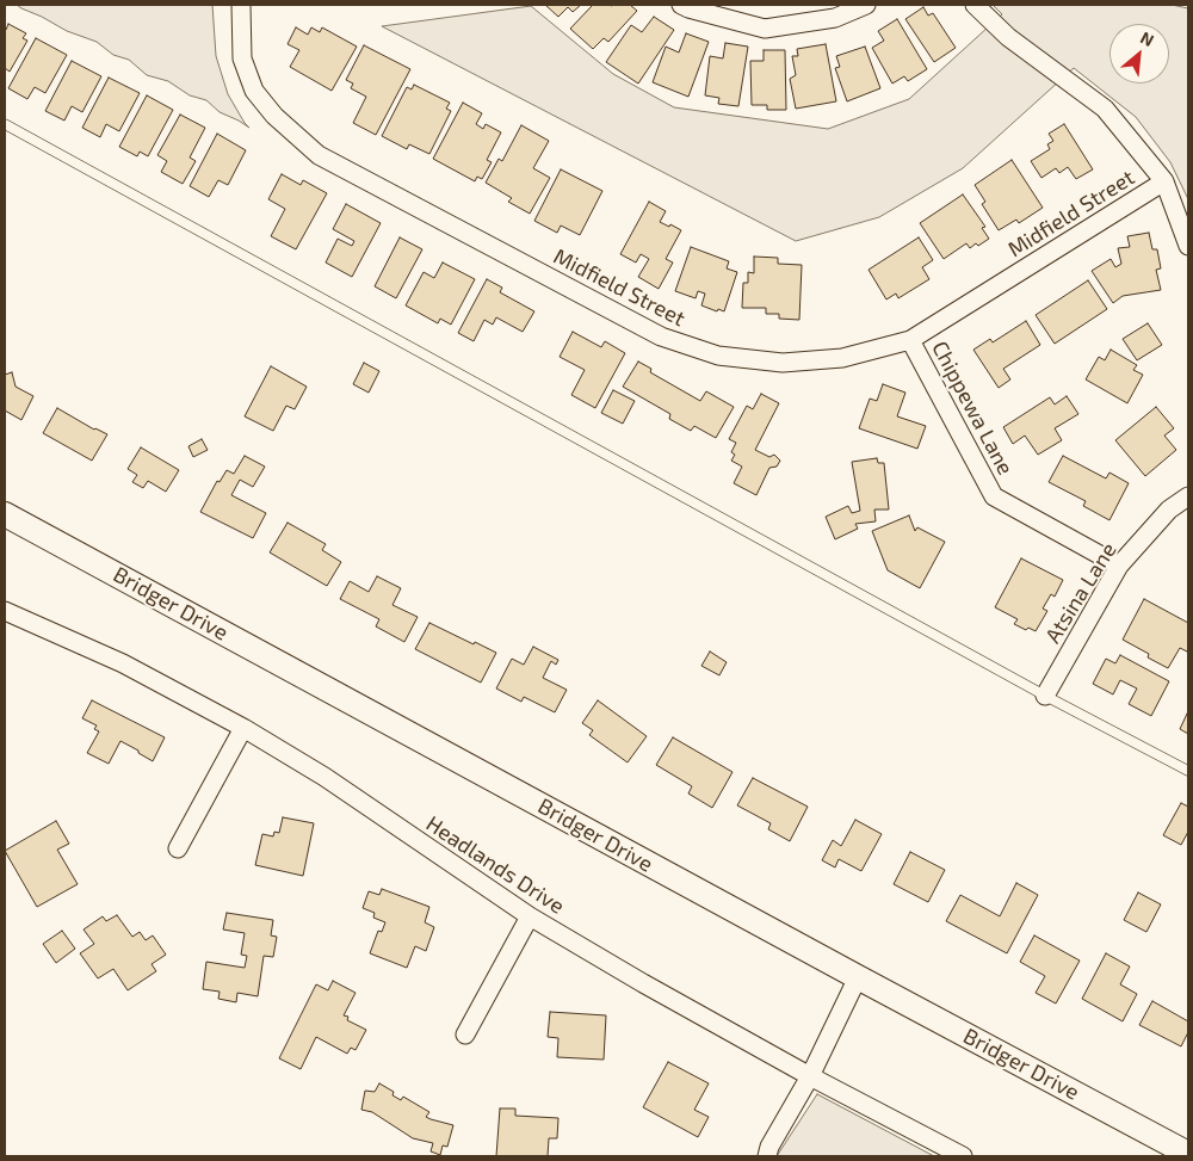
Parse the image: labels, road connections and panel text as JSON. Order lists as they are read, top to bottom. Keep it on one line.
{"streets":{"main road":["Bridger Drive"],"street":["Midfield Street","Chippewa Lane","Atsina Lane","Headlands Drive"]},"crossings":[["Midfield Street","Chippewa Lane"],["Chippewa Lane","Atsina Lane"]],"north":"top right"}
